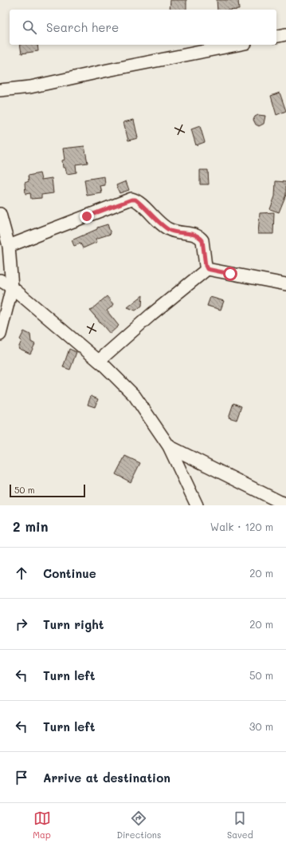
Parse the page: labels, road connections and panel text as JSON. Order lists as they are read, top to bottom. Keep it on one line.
{"scale_bar":"50 m","page":{"search":"Search here","scale":"50 m","heading":["2 min","Walk · 120 m"],"list":[["Continue","20 m"],["Turn right","20 m"],["Turn left","50 m"],["Turn left","30 m"],"Arrive at destination"],"nav":["Map","Directions","Saved"]}}
